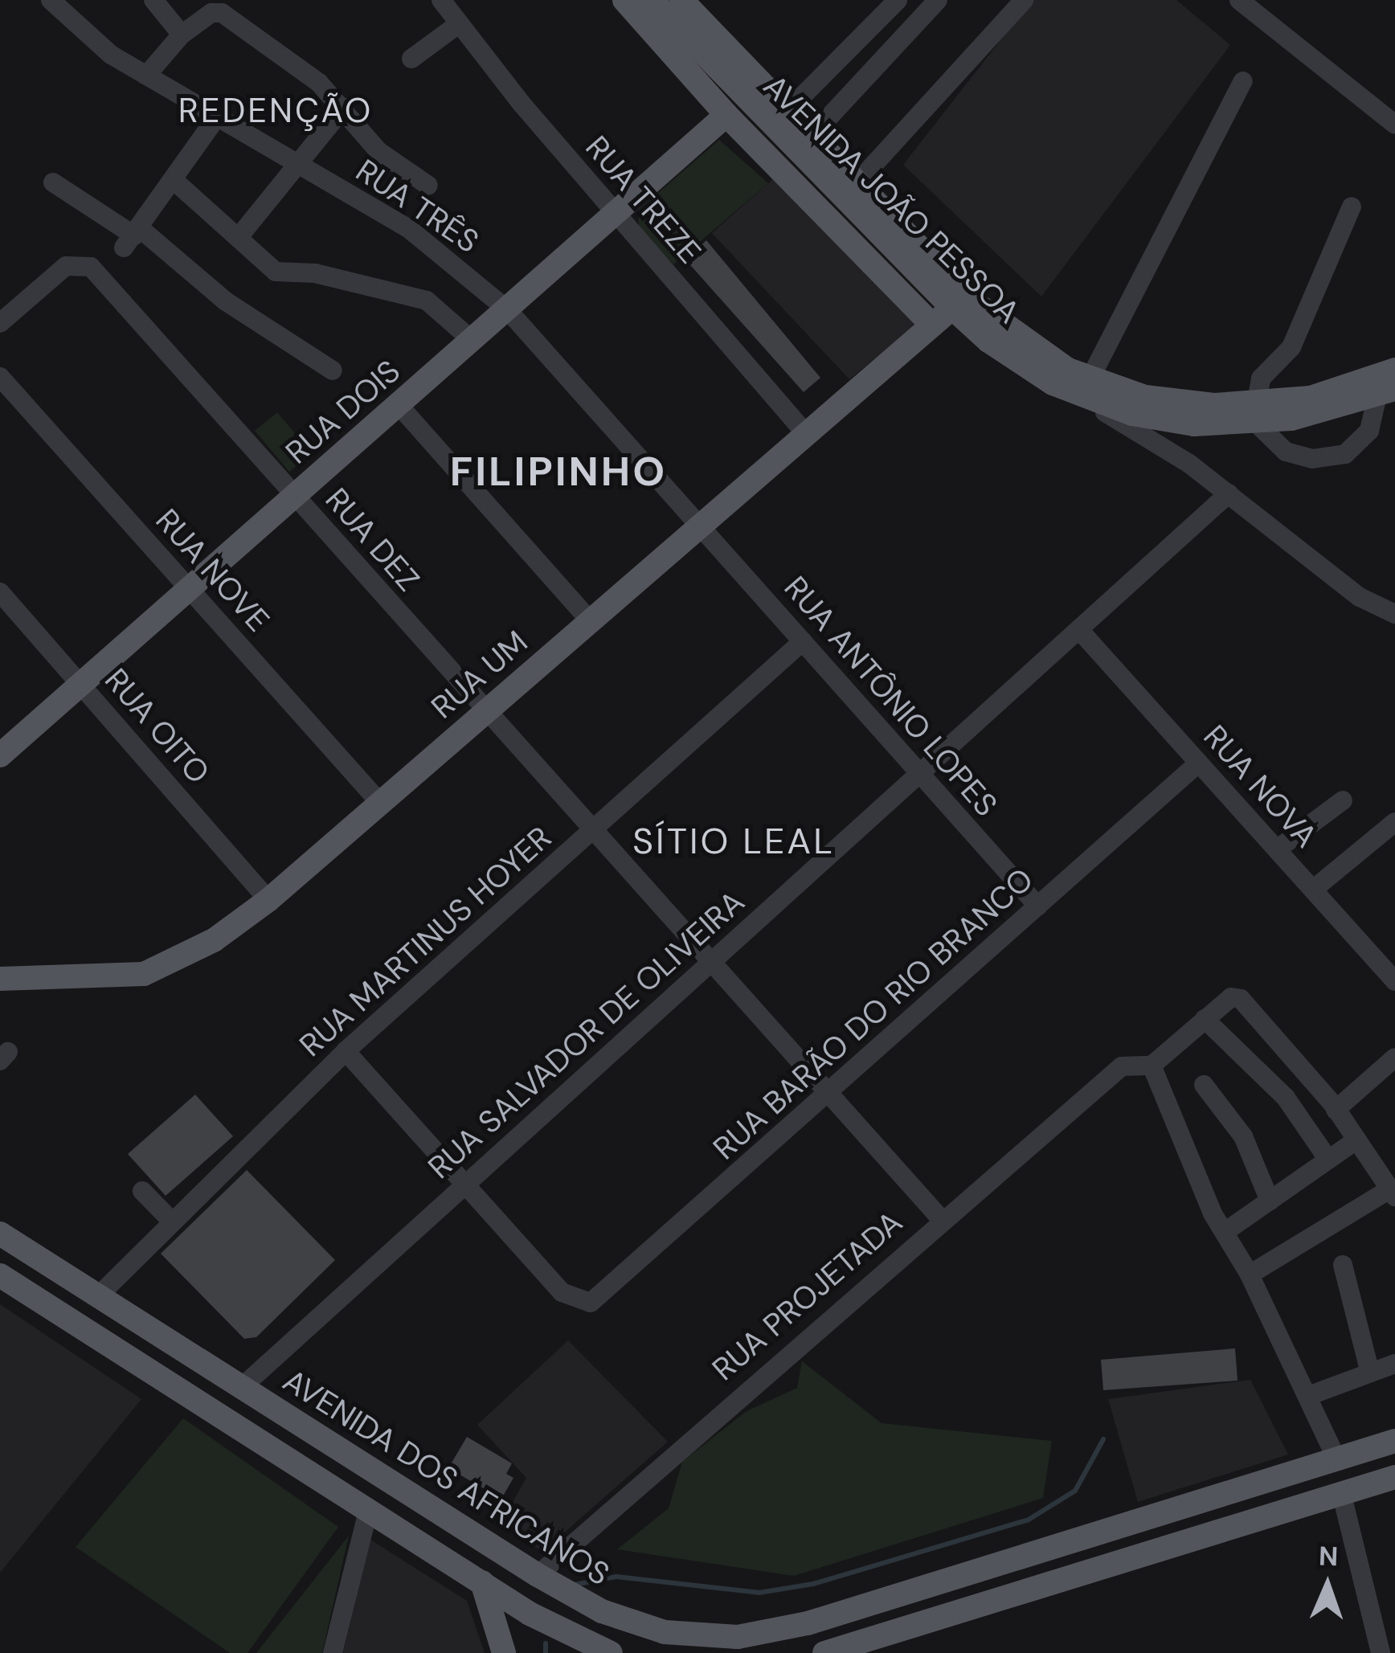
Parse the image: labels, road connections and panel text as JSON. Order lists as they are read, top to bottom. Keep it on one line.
{"streets":{"main road":["AVENIDA JOÃO PESSOA","RUA DOIS","RUA UM","AVENIDA DOS AFRICANOS"],"street":["RUA TREZE","RUA TRÊS","RUA DEZ","RUA NOVE","RUA ANTÔNIO LOPES","RUA OITO","RUA NOVA","RUA MARTINUS HOYER","RUA BARÃO DO RIO BRANCO","RUA SALVADOR DE OLIVEIRA","RUA PROJETADA"]},"crossings":[["AVENIDA JOÃO PESSOA","RUA UM"],["RUA TREZE","RUA DOIS"],["RUA TREZE","RUA UM"],["RUA TRÊS","RUA DOIS"],["RUA TRÊS","RUA UM"],["RUA TRÊS","RUA ANTÔNIO LOPES"],["RUA DOIS","RUA DEZ"],["RUA DOIS","RUA NOVE"],["RUA DOIS","RUA OITO"],["RUA DEZ","RUA UM"],["RUA DEZ","RUA MARTINUS HOYER"],["RUA DEZ","RUA BARÃO DO RIO BRANCO"],["RUA DEZ","RUA SALVADOR DE OLIVEIRA"],["RUA DEZ","RUA PROJETADA"],["RUA NOVE","RUA UM"],["RUA UM","RUA ANTÔNIO LOPES"],["RUA UM","RUA OITO"],["RUA ANTÔNIO LOPES","RUA MARTINUS HOYER"],["RUA ANTÔNIO LOPES","RUA BARÃO DO RIO BRANCO"],["RUA ANTÔNIO LOPES","RUA SALVADOR DE OLIVEIRA"],["RUA NOVA","RUA BARÃO DO RIO BRANCO"],["RUA NOVA","RUA SALVADOR DE OLIVEIRA"],["RUA MARTINUS HOYER","AVENIDA DOS AFRICANOS"],["RUA BARÃO DO RIO BRANCO","RUA SALVADOR DE OLIVEIRA"],["RUA SALVADOR DE OLIVEIRA","AVENIDA DOS AFRICANOS"],["RUA PROJETADA","AVENIDA DOS AFRICANOS"]],"districts":["REDENÇÃO","FILIPINHO","SÍTIO LEAL"],"north":"top"}
